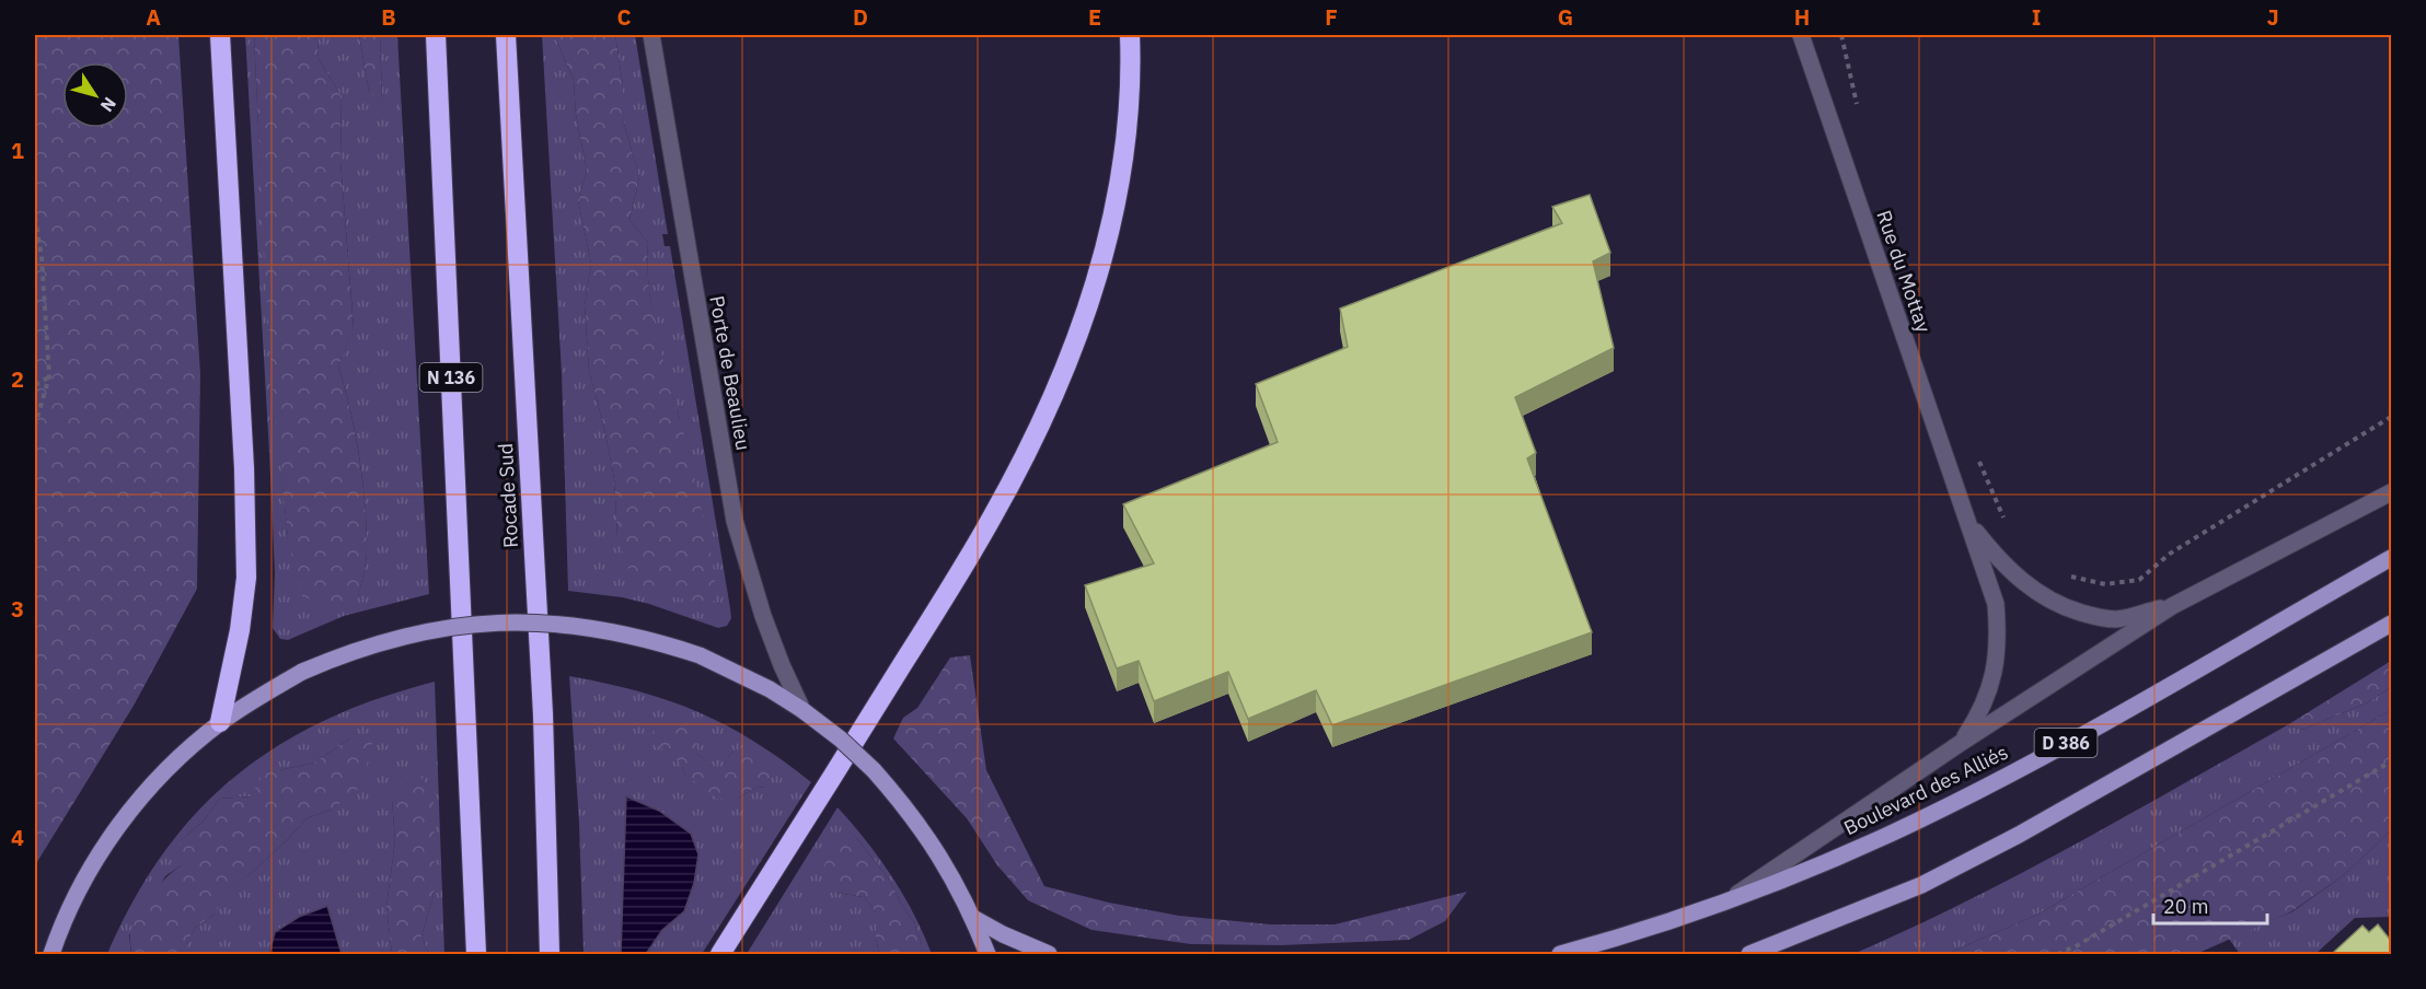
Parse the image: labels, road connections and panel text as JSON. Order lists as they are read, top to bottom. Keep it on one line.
{"streets":{"highway":["N 136","Rocade Sud"],"main road":["D 386","Boulevard des Alliés"],"street":["Rue du Mottay","Porte de Beaulieu"]},"scale_bar":"20 m","north":"bottom right","grid":{"columns":["A","B","C","D","E","F","G","H","I","J"],"rows":["1","2","3","4"]}}
